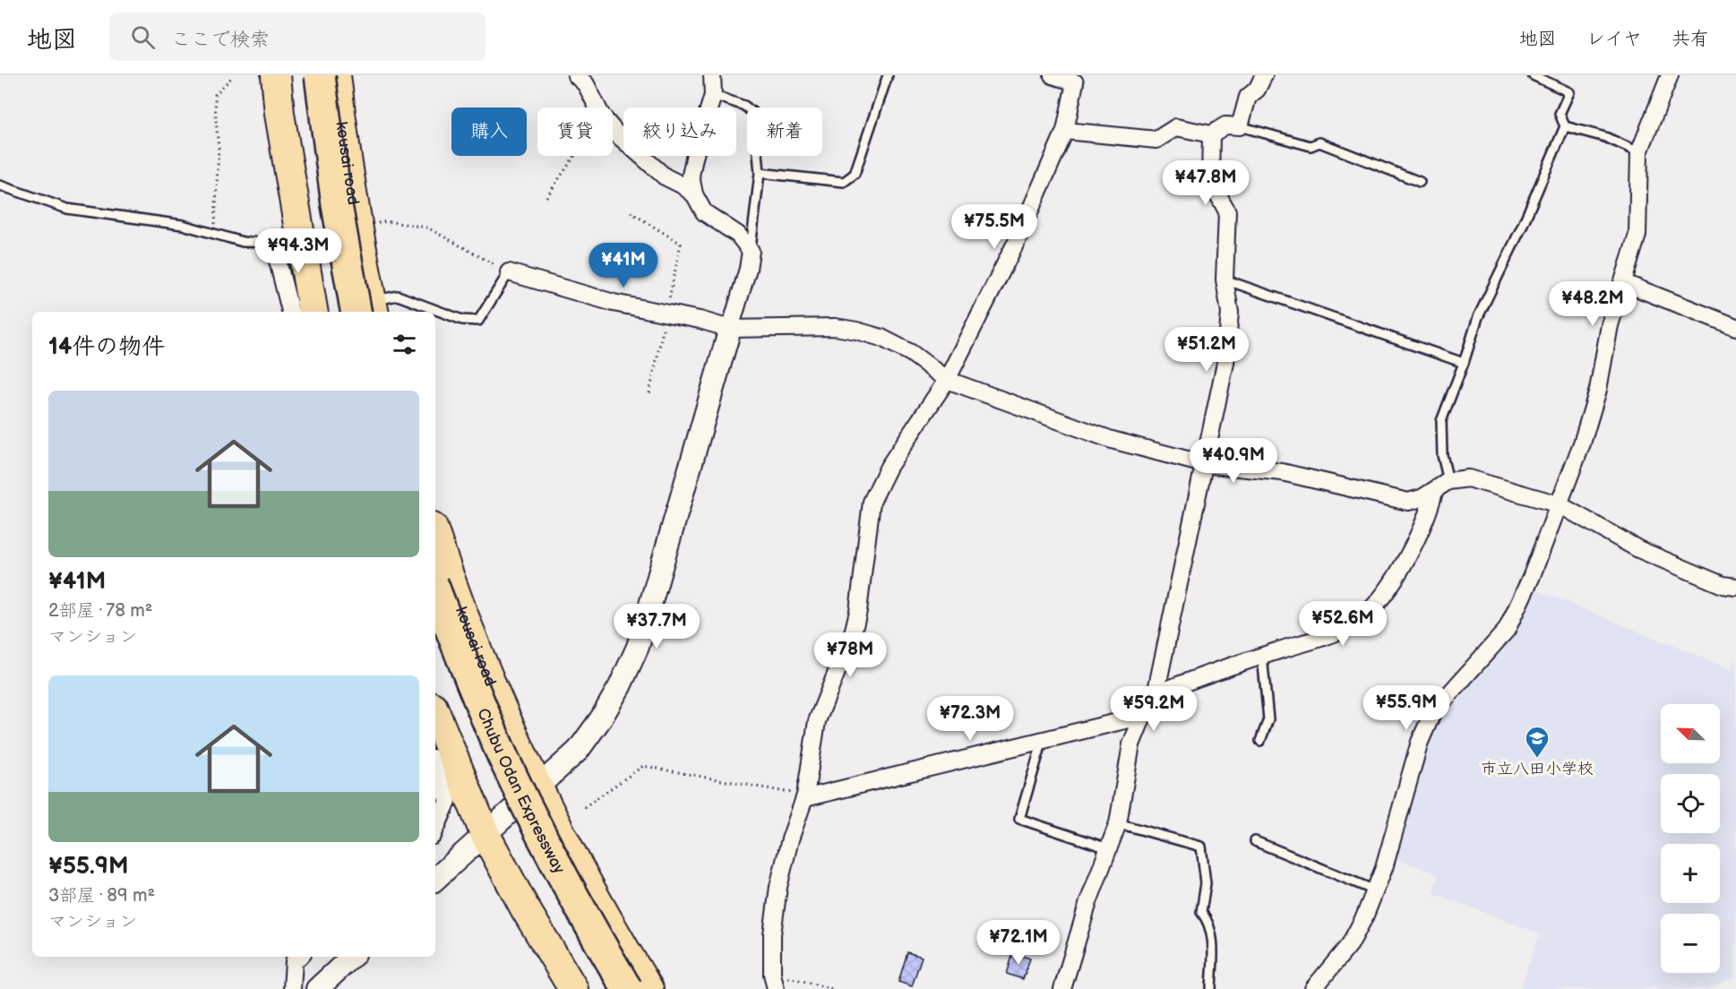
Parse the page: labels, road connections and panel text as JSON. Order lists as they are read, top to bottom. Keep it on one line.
{"streets":{"highway":["kousai road","Chubu Odan Expressway"]},"places":{"school or university":["市立八田小学校"]},"north":"top left","page":{"header":"地図","search":"ここで検索","nav":["地図","レイヤ","共有"],"chip":["購入","賃貸","絞り込み","新着"],"price":["¥47.8M","¥75.5M","¥94.3M","¥41M","¥48.2M","¥51.2M","¥40.9M","¥52.6M","¥37.7M","¥78M","¥55.9M","¥59.2M","¥72.3M","¥72.1M"],"heading":"14件の物件","list":[{"name":"¥41M","note":"2部屋 · 78 m² · マンション"},{"name":"¥55.9M","note":"3部屋 · 89 m² · マンション"}],"map_buttons":["+","−"]}}
